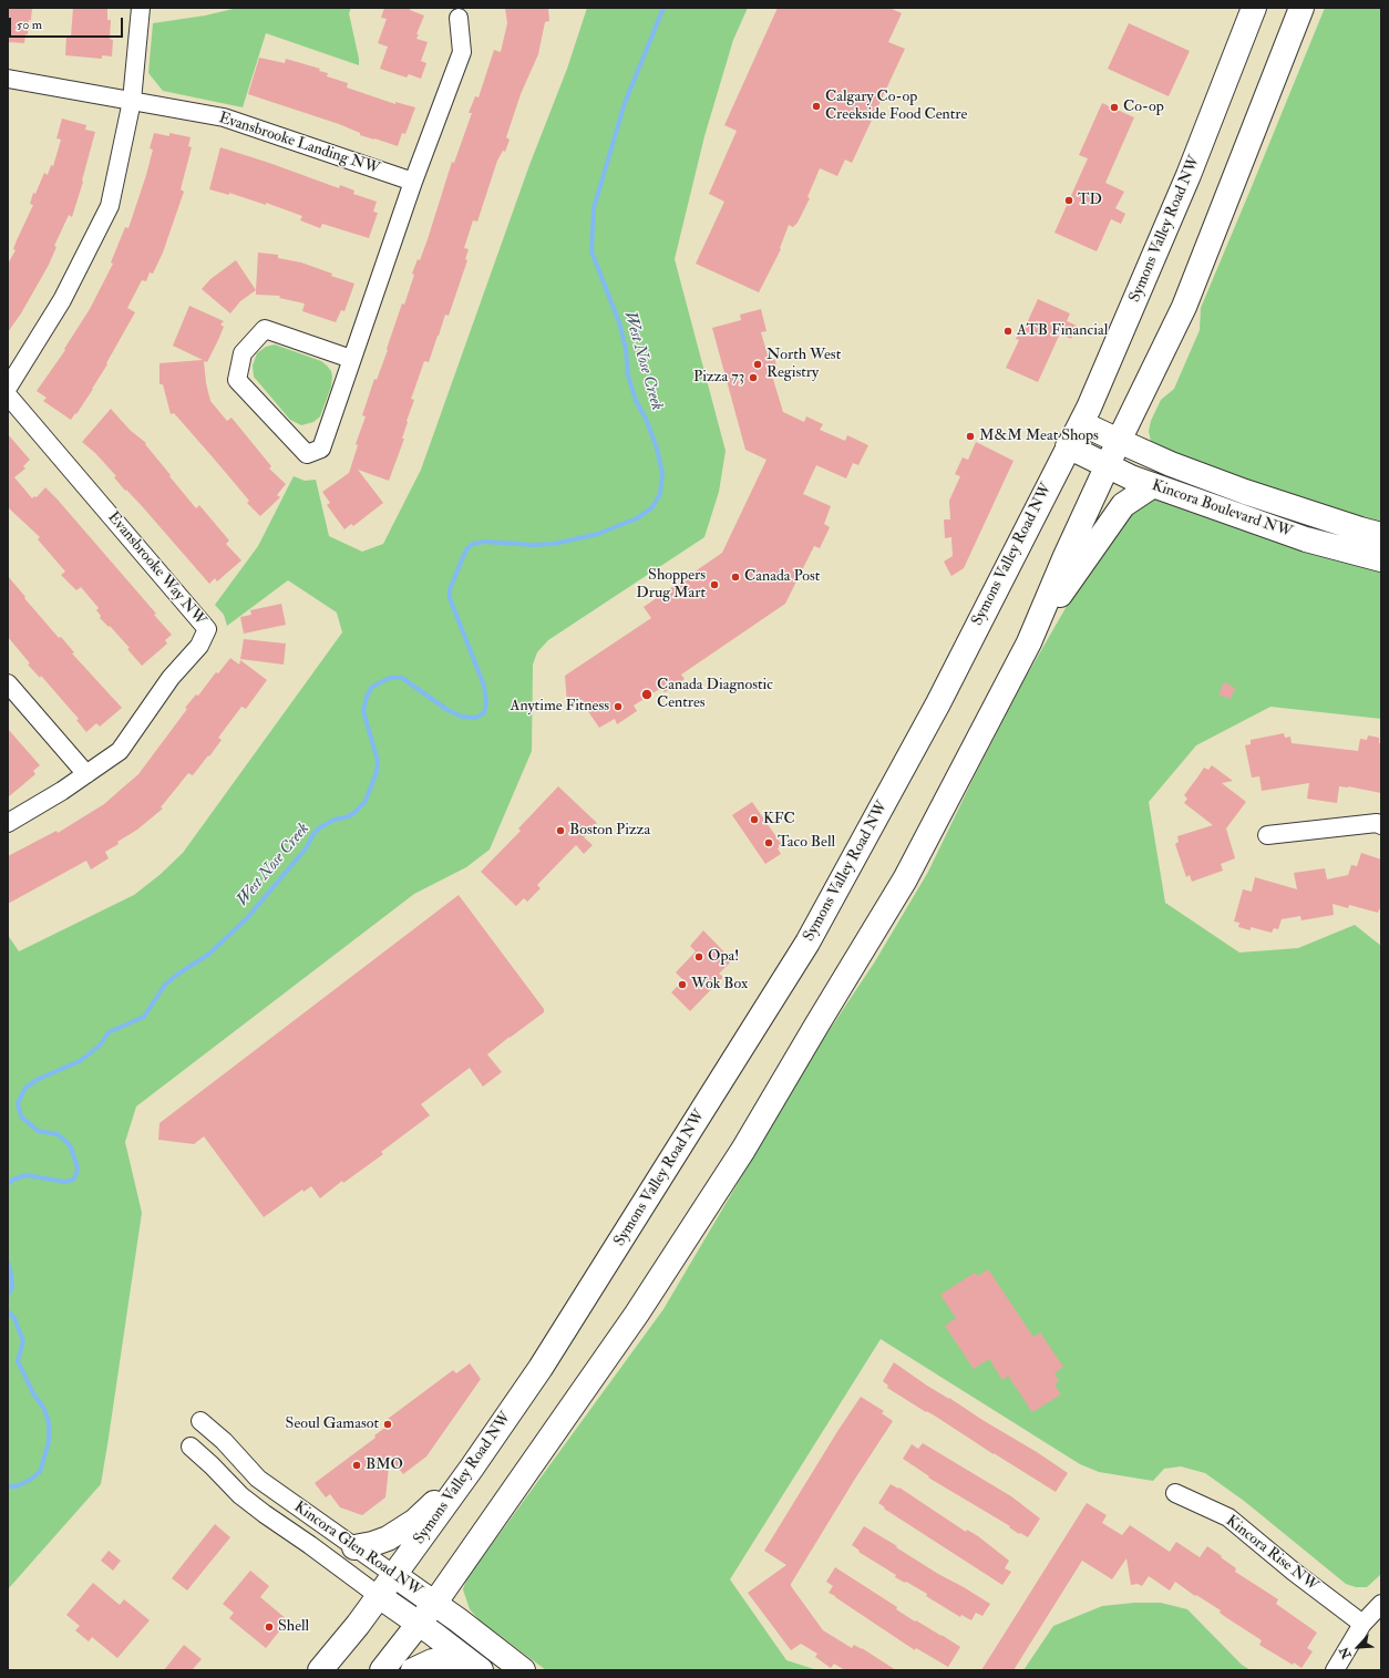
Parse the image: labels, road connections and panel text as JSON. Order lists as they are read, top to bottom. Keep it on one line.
{"streets":{"main road":["Symons Valley Road NW","Kincora Boulevard NW","Kincora Glen Road NW"],"street":["Evansbrooke Landing NW","Evansbrooke Way NW","Kincora Rise NW"]},"crossings":[["Symons Valley Road NW","Kincora Boulevard NW"],["Symons Valley Road NW","Kincora Glen Road NW"]],"water":["West Nose Creek"],"places":["Calgary Co-op Creekside Food Centre","Co-op","TD","ATB Financial","North West Registry","Pizza 73","M&M Meat Shops","Canada Post","Shoppers Drug Mart","Canada Diagnostic Centres","Anytime Fitness","KFC","Boston Pizza","Taco Bell","Opa!","Wok Box","Seoul Gamasot","BMO","Shell"],"scale_bar":"50 m","north":"bottom left"}
